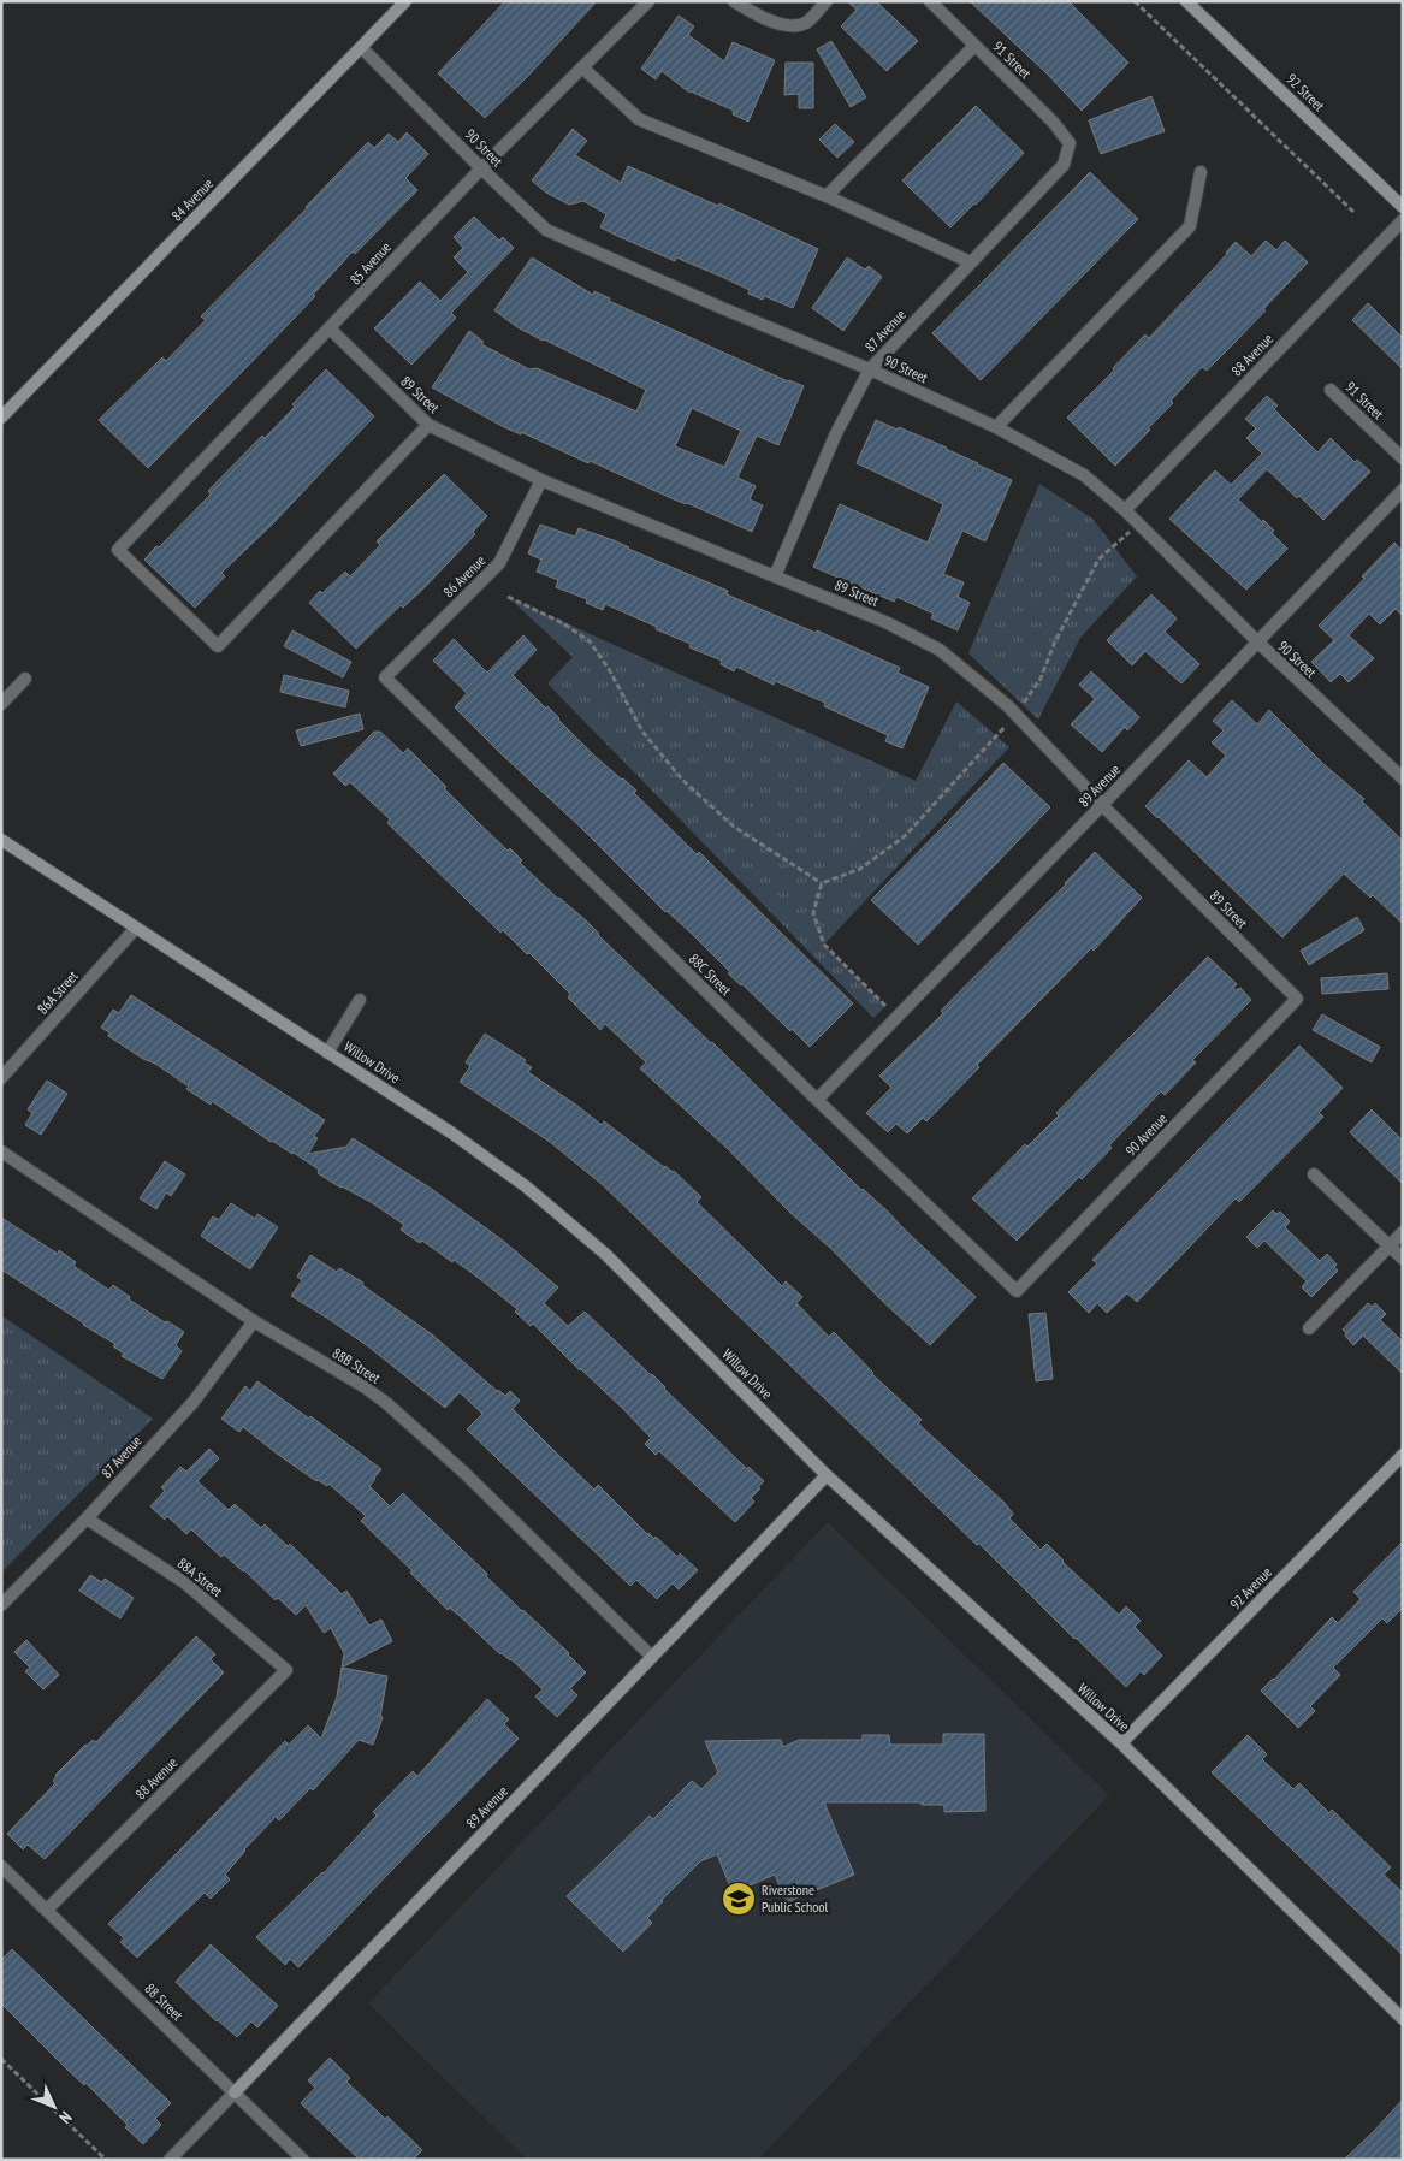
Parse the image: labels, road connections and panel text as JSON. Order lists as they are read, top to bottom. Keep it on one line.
{"streets":{"street":["91 Street","92 Street","90 Street","84 Avenue","85 Avenue","87 Avenue","88 Avenue","89 Street","86 Avenue","89 Avenue","88C Street","86A Street","Willow Drive","90 Avenue","88B Street","88A Street","92 Avenue","88 Street"]},"crossings":[["91 Street","87 Avenue"],["90 Street","84 Avenue"],["90 Street","85 Avenue"],["90 Street","87 Avenue"],["90 Street","88 Avenue"],["90 Street","89 Avenue"],["85 Avenue","89 Street"],["87 Avenue","89 Street"],["87 Avenue","88B Street"],["87 Avenue","88A Street"],["88 Avenue","88A Street"],["88 Avenue","88 Street"],["89 Street","86 Avenue"],["89 Street","89 Avenue"],["89 Street","90 Avenue"],["86 Avenue","88C Street"],["89 Avenue","88C Street"],["89 Avenue","Willow Drive"],["89 Avenue","88B Street"],["89 Avenue","88 Street"],["88C Street","90 Avenue"],["86A Street","Willow Drive"],["Willow Drive","92 Avenue"]],"places":{"school or university":["Riverstone Public School"]},"north":"bottom right"}
